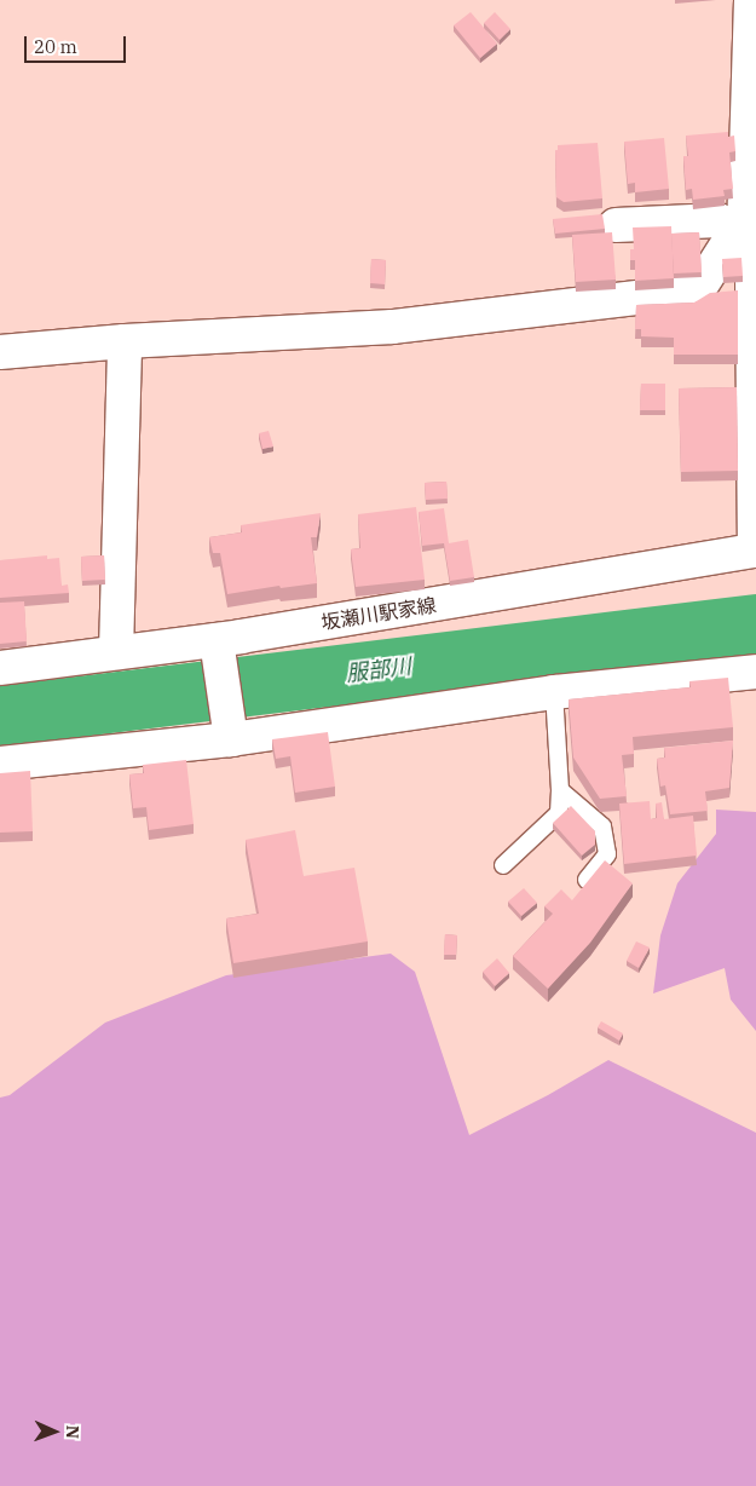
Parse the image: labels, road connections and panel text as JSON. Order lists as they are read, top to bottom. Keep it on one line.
{"streets":{"street":["坂瀬川駅家線"]},"water":["服部川"],"scale_bar":"20 m","north":"right"}
